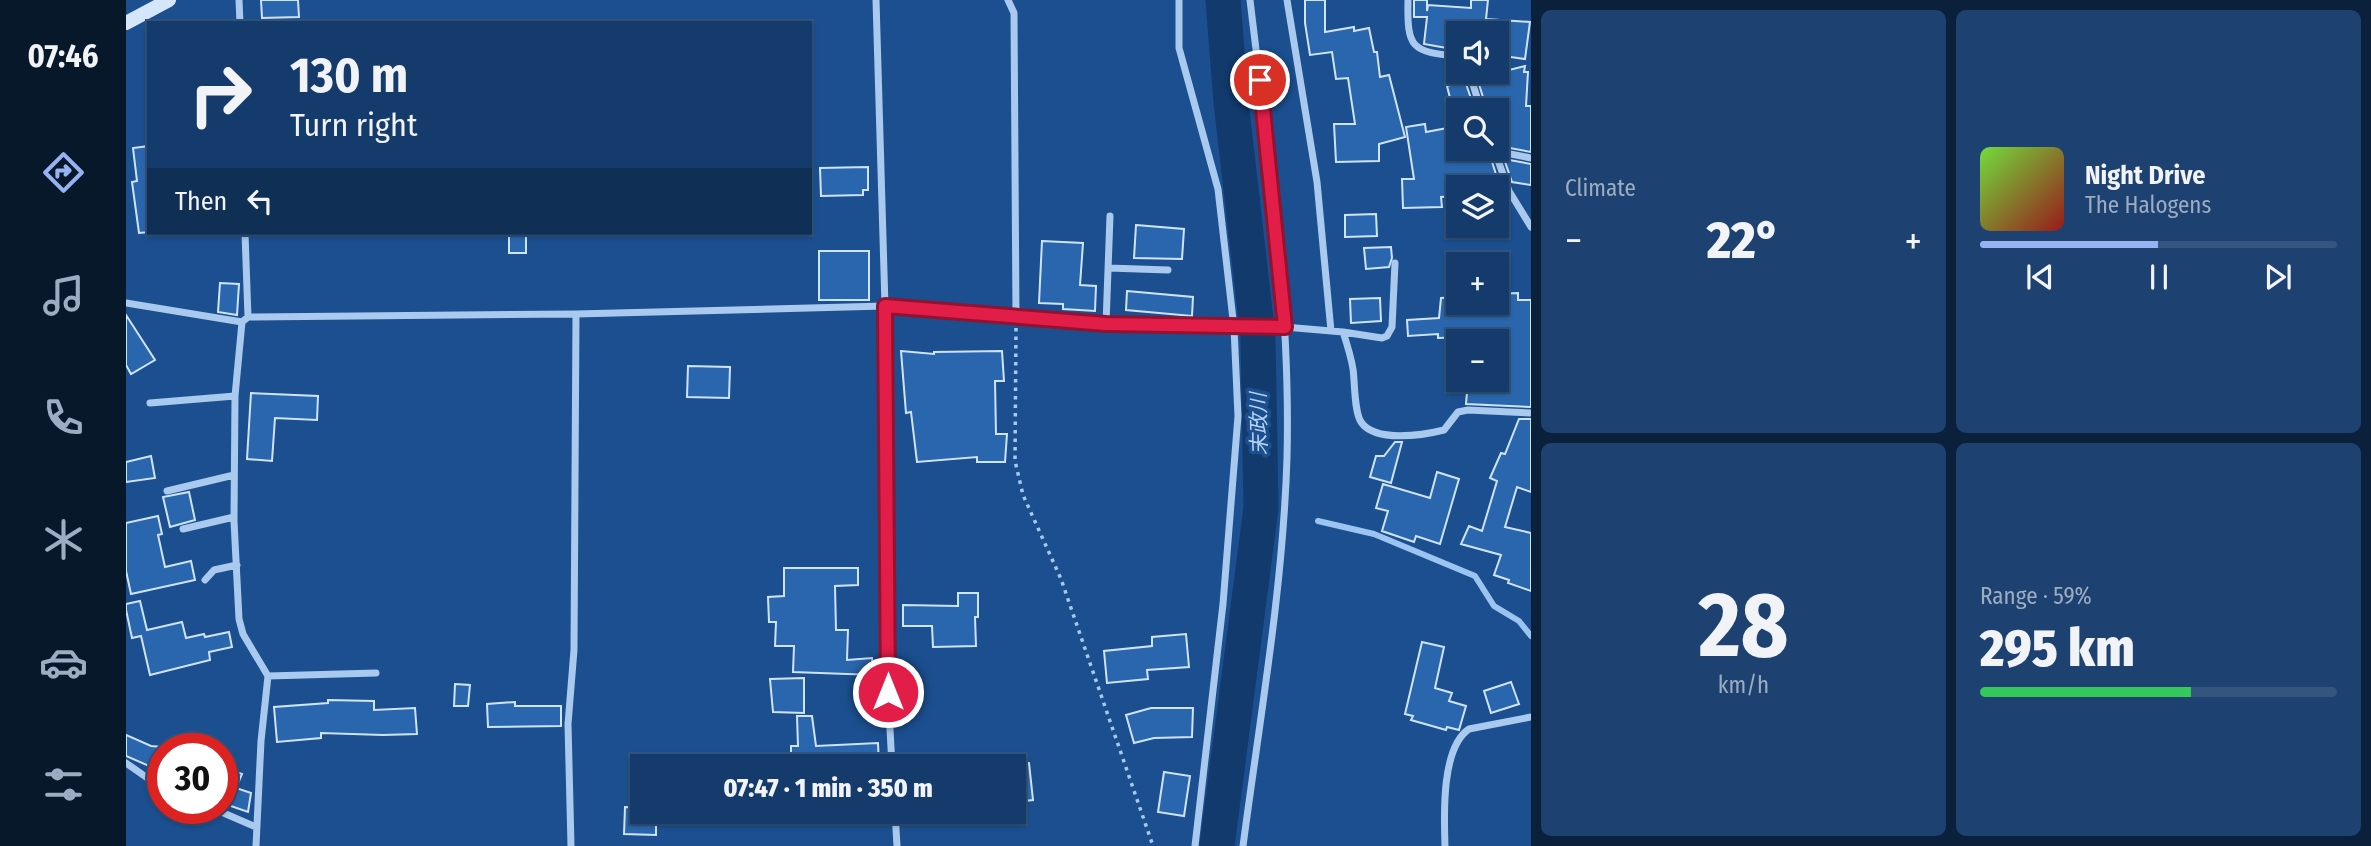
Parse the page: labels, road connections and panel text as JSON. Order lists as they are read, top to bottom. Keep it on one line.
{"water":["末政川"],"page":{"tabs":"07:46","tile":["Climate",["28","km/h"],["Range · 59%","295 km"]],"map_buttons":["+","−"],"turn":["130 m","Turn right"],"song":["Night Drive","The Halogens"],"then":"Then","heat":["−","22°","+"],"limit":"30","trip":"07:47 · 1 min · 350 m"}}
